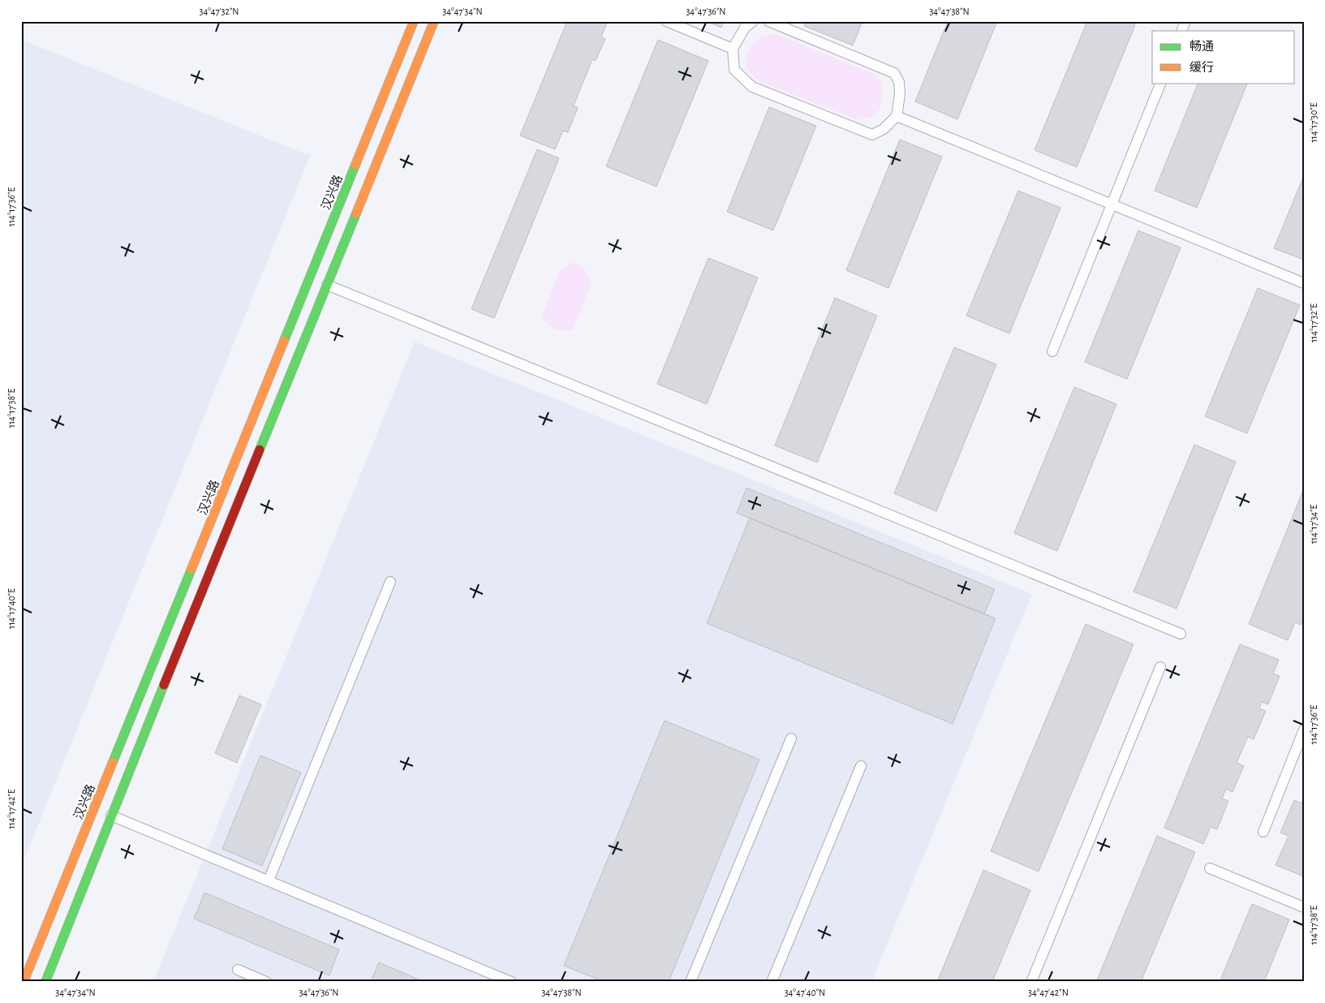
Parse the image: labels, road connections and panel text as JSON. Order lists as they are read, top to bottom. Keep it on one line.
{"streets":{"street":["汉兴路"]},"legend":["畅通","缓行"],"coordinates":["34°47'32\"N","34°47'34\"N","34°47'36\"N","34°47'38\"N","114°17'30\"E","114°17'36\"E","114°17'32\"E","114°17'38\"E","114°17'34\"E","114°17'40\"E","114°17'42\"E","34°47'40\"N","34°47'42\"N"]}
